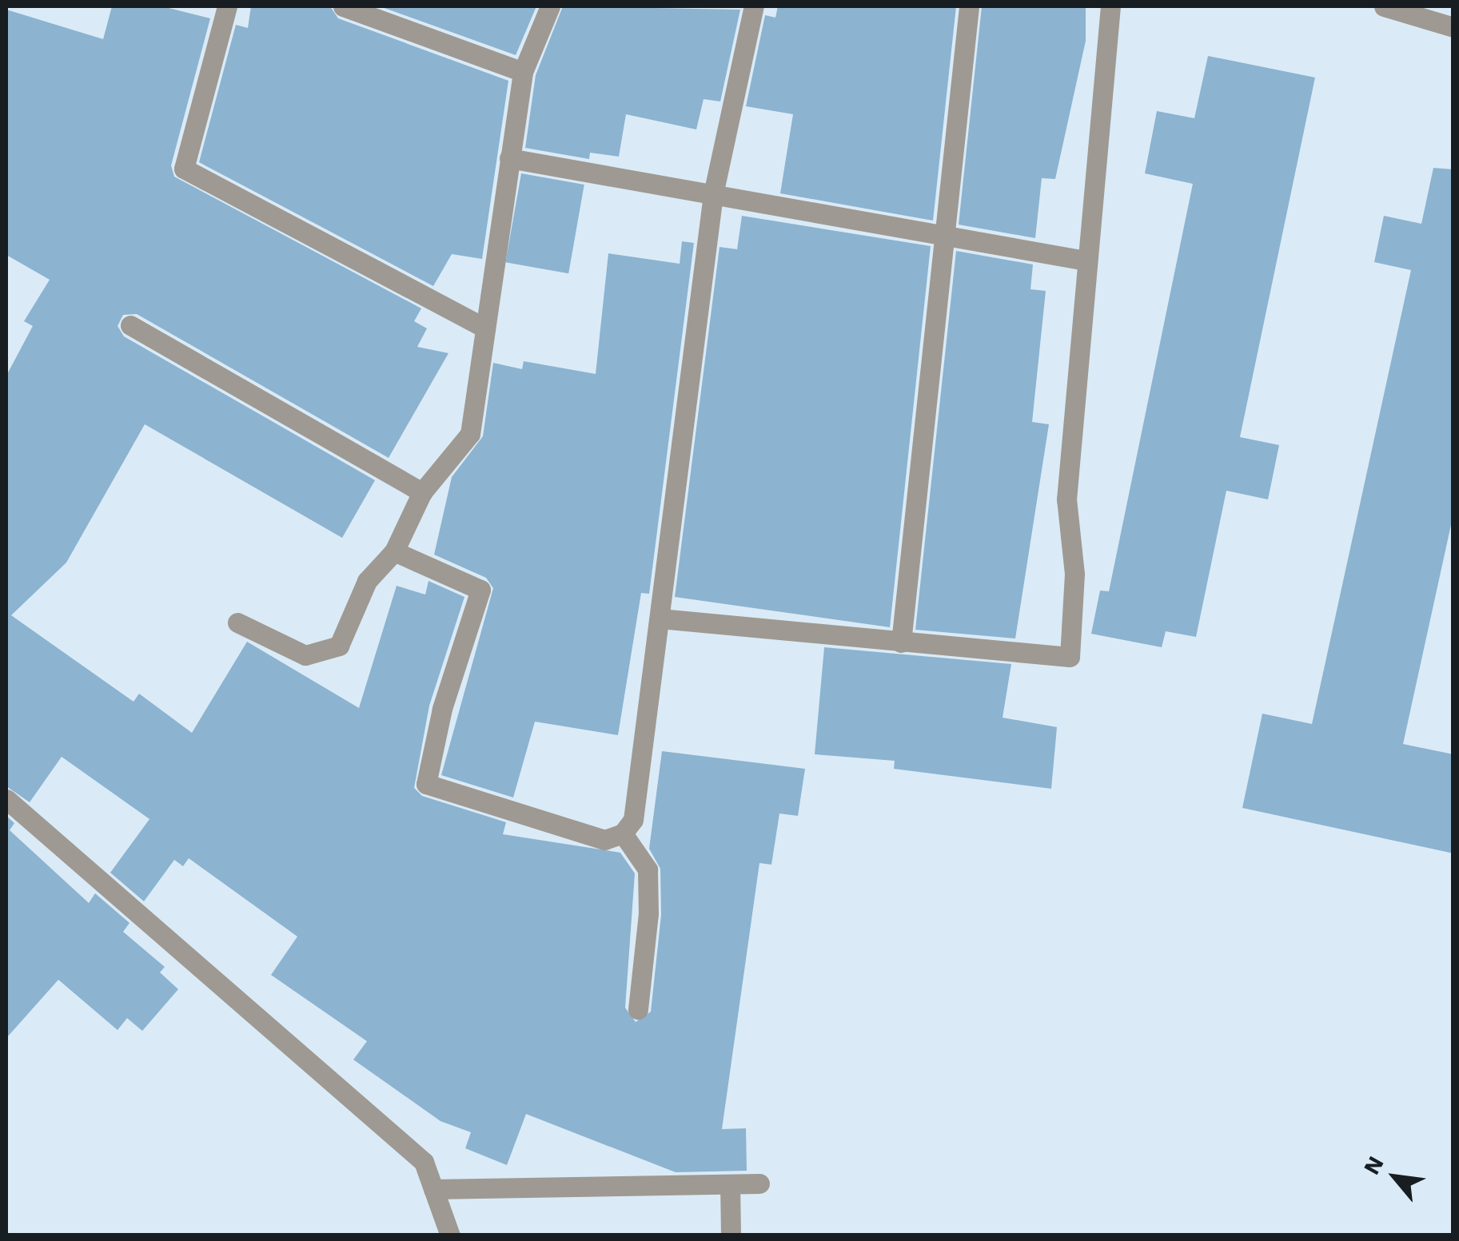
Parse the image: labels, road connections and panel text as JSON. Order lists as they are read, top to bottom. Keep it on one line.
{"north":"top left"}
